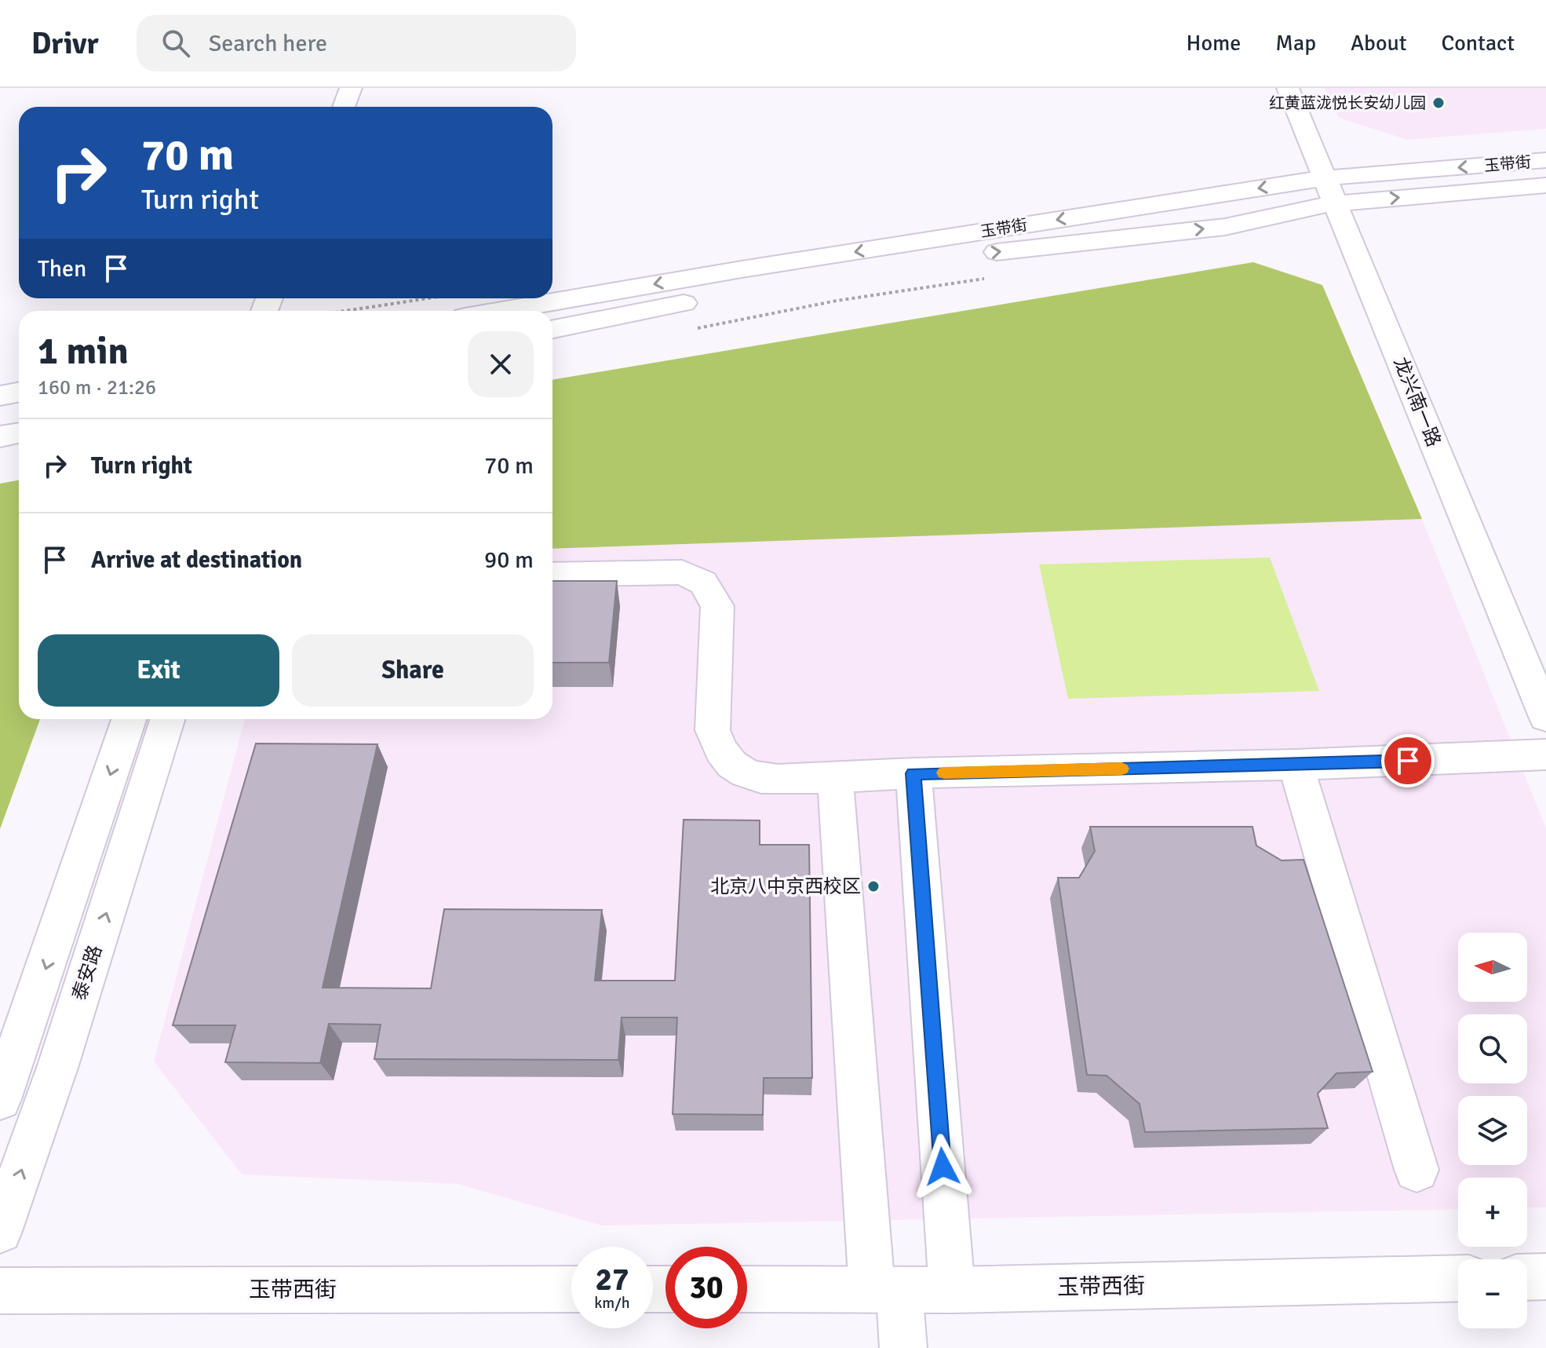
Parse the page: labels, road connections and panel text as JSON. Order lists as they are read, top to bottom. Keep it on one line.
{"streets":{"street":["玉带街","龙兴南一路","泰安路","玉带西街"]},"crossings":[["玉带街","龙兴南一路"]],"places":["红黄蓝泷悦长安幼儿园","北京八中京西校区"],"north":"left","page":{"header":"Drivr","search":"Search here","nav":["Home","Map","About","Contact"],"turn":["70 m","Turn right"],"then":"Then","heading":["1 min","160 m · 21:26"],"list":[{"name":"Turn right","value":"70 m"},{"name":"Arrive at destination","value":"90 m"}],"buttons":["Exit","Share"],"map_buttons":["+","−"],"speed":"27 km/h","limit":"30"}}
